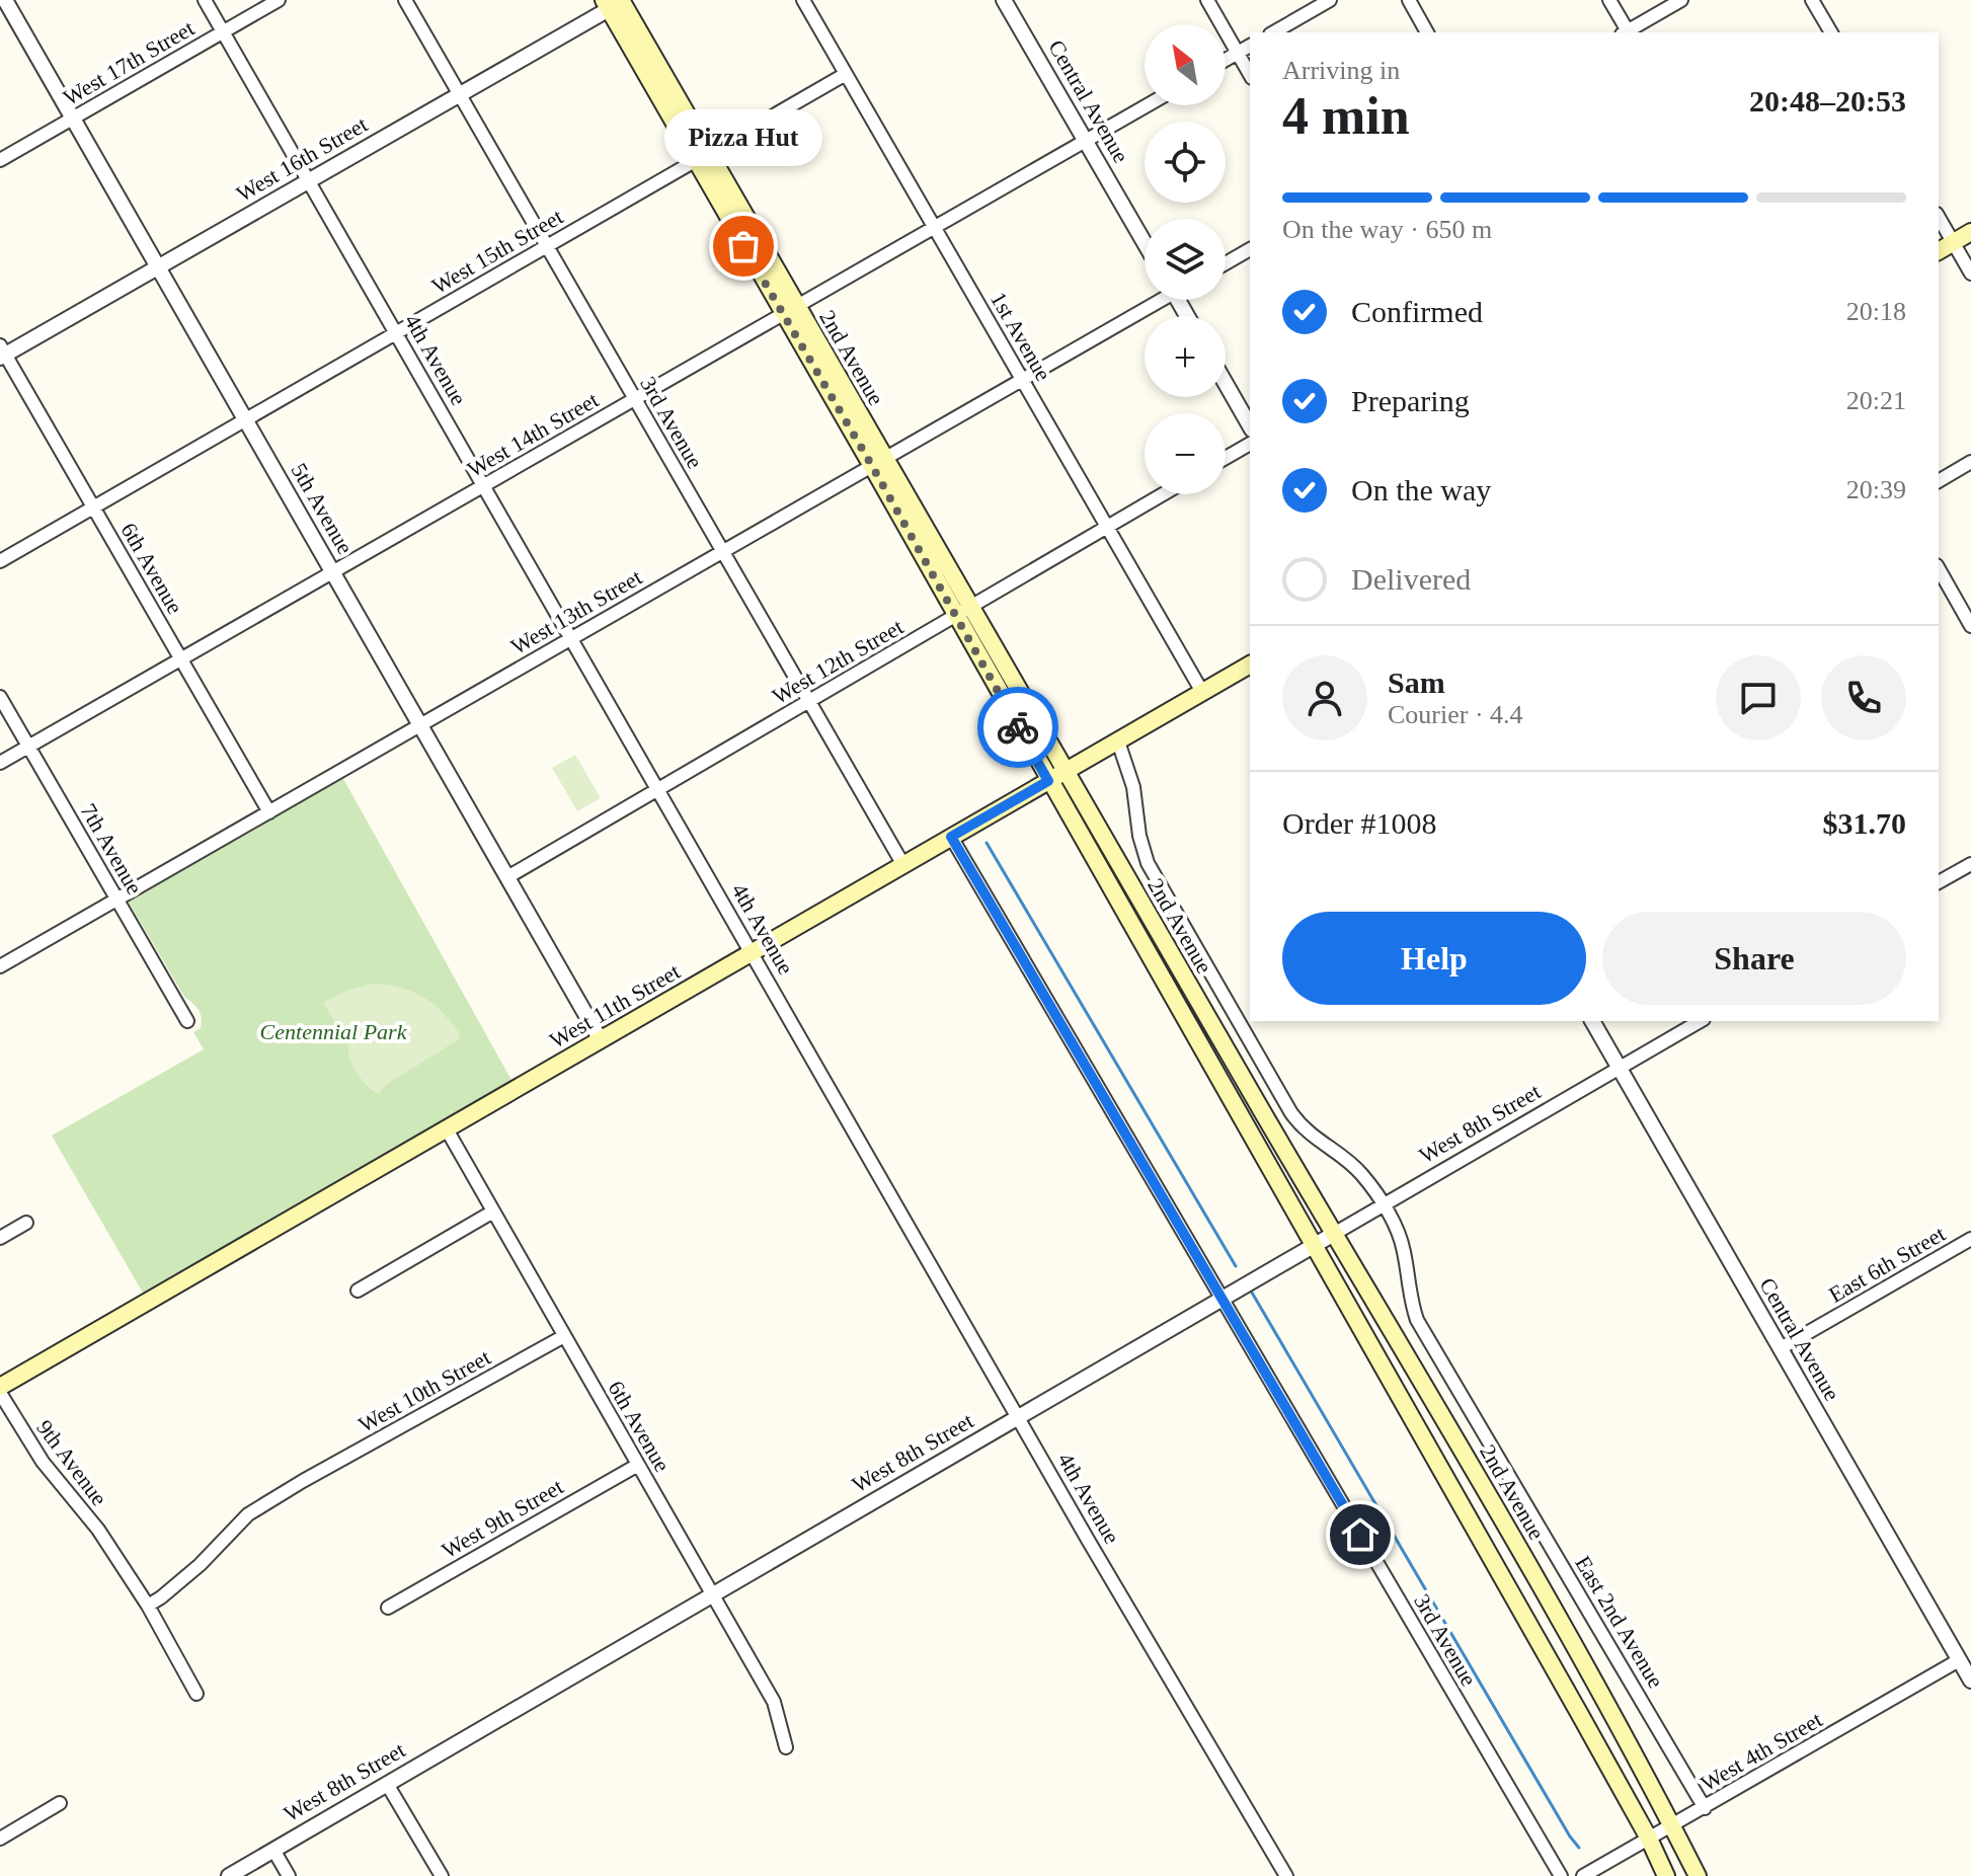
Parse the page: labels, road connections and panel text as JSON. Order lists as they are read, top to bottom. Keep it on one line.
{"streets":{"main road":["2nd Avenue","West 11th Street"],"street":["West 17th Street","Central Avenue","West 16th Street","West 15th Street","1st Avenue","4th Avenue","3rd Avenue","West 14th Street","5th Avenue","6th Avenue","West 13th Street","West 12th Street","7th Avenue","West 8th Street","East 6th Street","West 10th Street","9th Avenue","West 9th Street","East 2nd Avenue","West 4th Street"]},"crossings":[["West 17th Street","4th Avenue"],["West 17th Street","5th Avenue"],["Central Avenue","West 14th Street"],["Central Avenue","West 8th Street"],["Central Avenue","East 6th Street"],["Central Avenue","West 4th Street"],["West 16th Street","2nd Avenue"],["West 16th Street","4th Avenue"],["West 16th Street","3rd Avenue"],["West 16th Street","5th Avenue"],["West 16th Street","6th Avenue"],["West 15th Street","1st Avenue"],["West 15th Street","2nd Avenue"],["West 15th Street","4th Avenue"],["West 15th Street","3rd Avenue"],["West 15th Street","5th Avenue"],["West 15th Street","6th Avenue"],["1st Avenue","West 14th Street"],["1st Avenue","West 13th Street"],["1st Avenue","West 12th Street"],["1st Avenue","West 11th Street"],["2nd Avenue","West 14th Street"],["2nd Avenue","West 13th Street"],["2nd Avenue","West 12th Street"],["2nd Avenue","West 11th Street"],["2nd Avenue","West 8th Street"],["2nd Avenue","West 4th Street"],["4th Avenue","West 14th Street"],["4th Avenue","West 13th Street"],["4th Avenue","West 12th Street"],["4th Avenue","West 11th Street"],["4th Avenue","West 8th Street"],["3rd Avenue","West 14th Street"],["3rd Avenue","West 13th Street"],["3rd Avenue","West 12th Street"],["3rd Avenue","West 11th Street"],["3rd Avenue","West 8th Street"],["West 14th Street","5th Avenue"],["West 14th Street","6th Avenue"],["West 14th Street","7th Avenue"],["5th Avenue","West 13th Street"],["5th Avenue","West 12th Street"],["5th Avenue","West 11th Street"],["6th Avenue","West 13th Street"],["6th Avenue","West 11th Street"],["6th Avenue","West 8th Street"],["6th Avenue","West 10th Street"],["6th Avenue","West 9th Street"],["West 13th Street","7th Avenue"],["West 11th Street","9th Avenue"],["West 11th Street","East 2nd Avenue"],["West 8th Street","East 2nd Avenue"],["West 10th Street","9th Avenue"],["East 2nd Avenue","West 4th Street"]],"parks":["Centennial Park"],"places":["Pizza Hut"],"north":"top left","page":{"map_buttons":["+","−"],"heading":["4 min","Arriving in","20:48–20:53"],"panel":["Sam","Courier · 4.4","Order #1008","$31.70"],"bubble":"Pizza Hut","bar":"On the way · 650 m","list":[["Confirmed","20:18"],["Preparing","20:21"],["On the way","20:39"],"Delivered"],"buttons":["Help","Share"]}}
